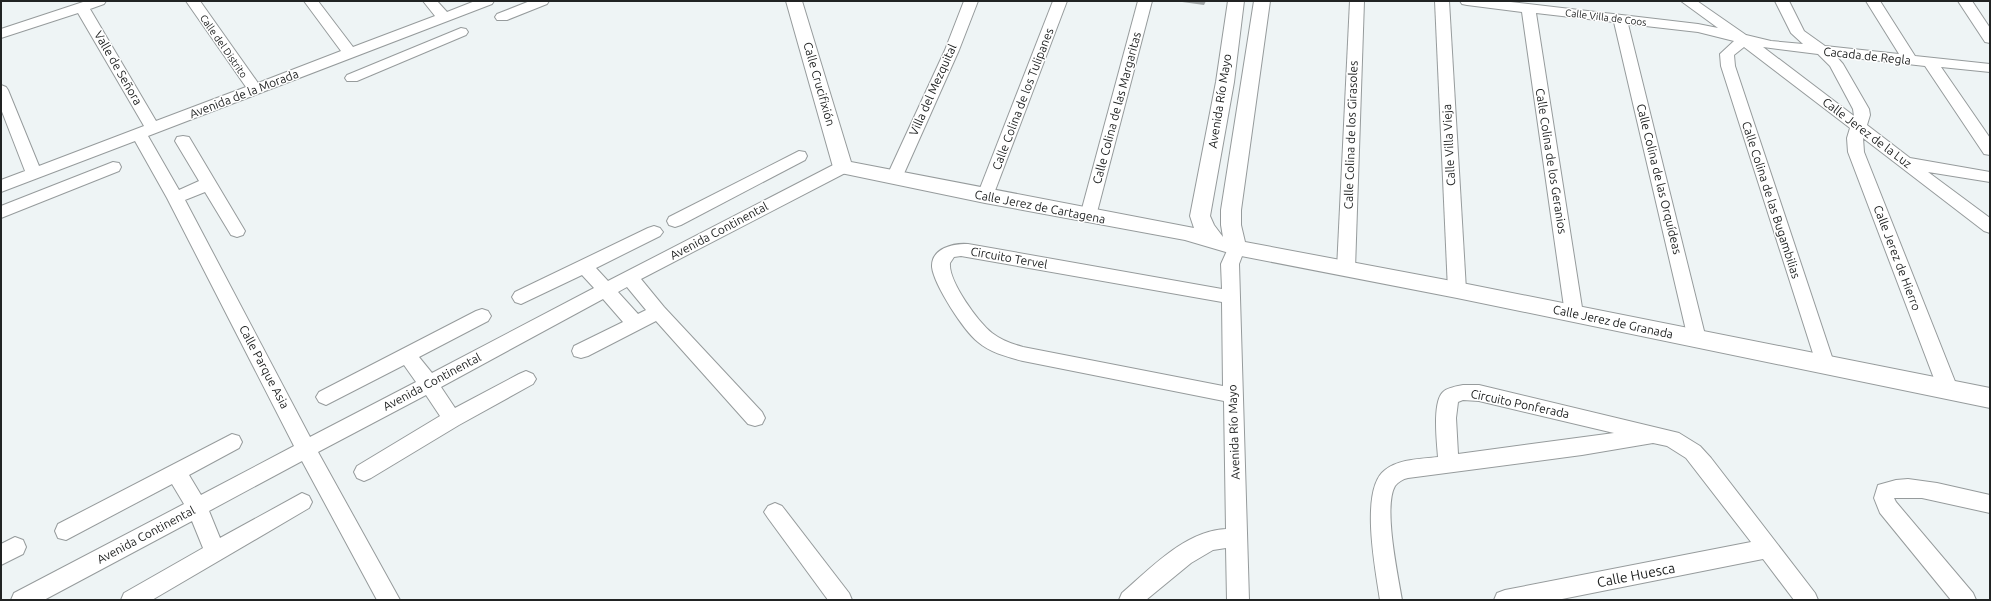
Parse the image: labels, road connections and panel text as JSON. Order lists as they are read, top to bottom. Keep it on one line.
{"streets":{"street":["Calle Villa de Coos","Calle del Distrito","Cacada de Regla","Valle de Señora","Calle Crucifixión","Villa del Mezquital","Avenida de la Morada","Calle Colina de los Tulipanes","Avenida Río Mayo","Calle Colina de las Margaritas","Calle Jerez de la Luz","Calle Colina de los Girasoles","Calle Villa Vieja","Calle Colina de los Geranios","Calle Colina de las Orquídeas","Calle Colina de las Bugambilias","Calle Jerez de Cartagena","Avenida Continental","Circuito Tervel","Calle Jerez de Hierro","Calle Jerez de Granada","Calle Parque Asia","Circuito Ponferada","Calle Huesca"]},"crossings":[["Calle Villa de Coos","Cacada de Regla"],["Calle Villa de Coos","Calle Jerez de la Luz"],["Calle Villa de Coos","Calle Colina de los Geranios"],["Calle Villa de Coos","Calle Colina de las Orquídeas"],["Calle Villa de Coos","Calle Colina de las Bugambilias"],["Calle del Distrito","Avenida de la Morada"],["Cacada de Regla","Calle Jerez de la Luz"],["Cacada de Regla","Calle Colina de las Bugambilias"],["Cacada de Regla","Calle Jerez de Hierro"],["Valle de Señora","Avenida de la Morada"],["Valle de Señora","Calle Parque Asia"],["Calle Crucifixión","Calle Jerez de Cartagena"],["Calle Crucifixión","Avenida Continental"],["Villa del Mezquital","Calle Jerez de Cartagena"],["Avenida de la Morada","Calle Parque Asia"],["Calle Colina de los Tulipanes","Calle Jerez de Cartagena"],["Avenida Río Mayo","Calle Jerez de Cartagena"],["Avenida Río Mayo","Circuito Tervel"],["Avenida Río Mayo","Calle Jerez de Granada"],["Calle Colina de las Margaritas","Calle Jerez de Cartagena"],["Calle Jerez de la Luz","Calle Colina de las Bugambilias"],["Calle Jerez de la Luz","Calle Jerez de Hierro"],["Calle Colina de los Girasoles","Calle Jerez de Granada"],["Calle Villa Vieja","Calle Jerez de Granada"],["Calle Colina de los Geranios","Calle Jerez de Granada"],["Calle Colina de las Orquídeas","Calle Jerez de Granada"],["Calle Colina de las Bugambilias","Calle Jerez de Granada"],["Calle Jerez de Cartagena","Avenida Continental"],["Calle Jerez de Cartagena","Calle Jerez de Granada"],["Avenida Continental","Calle Parque Asia"],["Calle Jerez de Hierro","Calle Jerez de Granada"],["Circuito Ponferada","Calle Huesca"]]}
